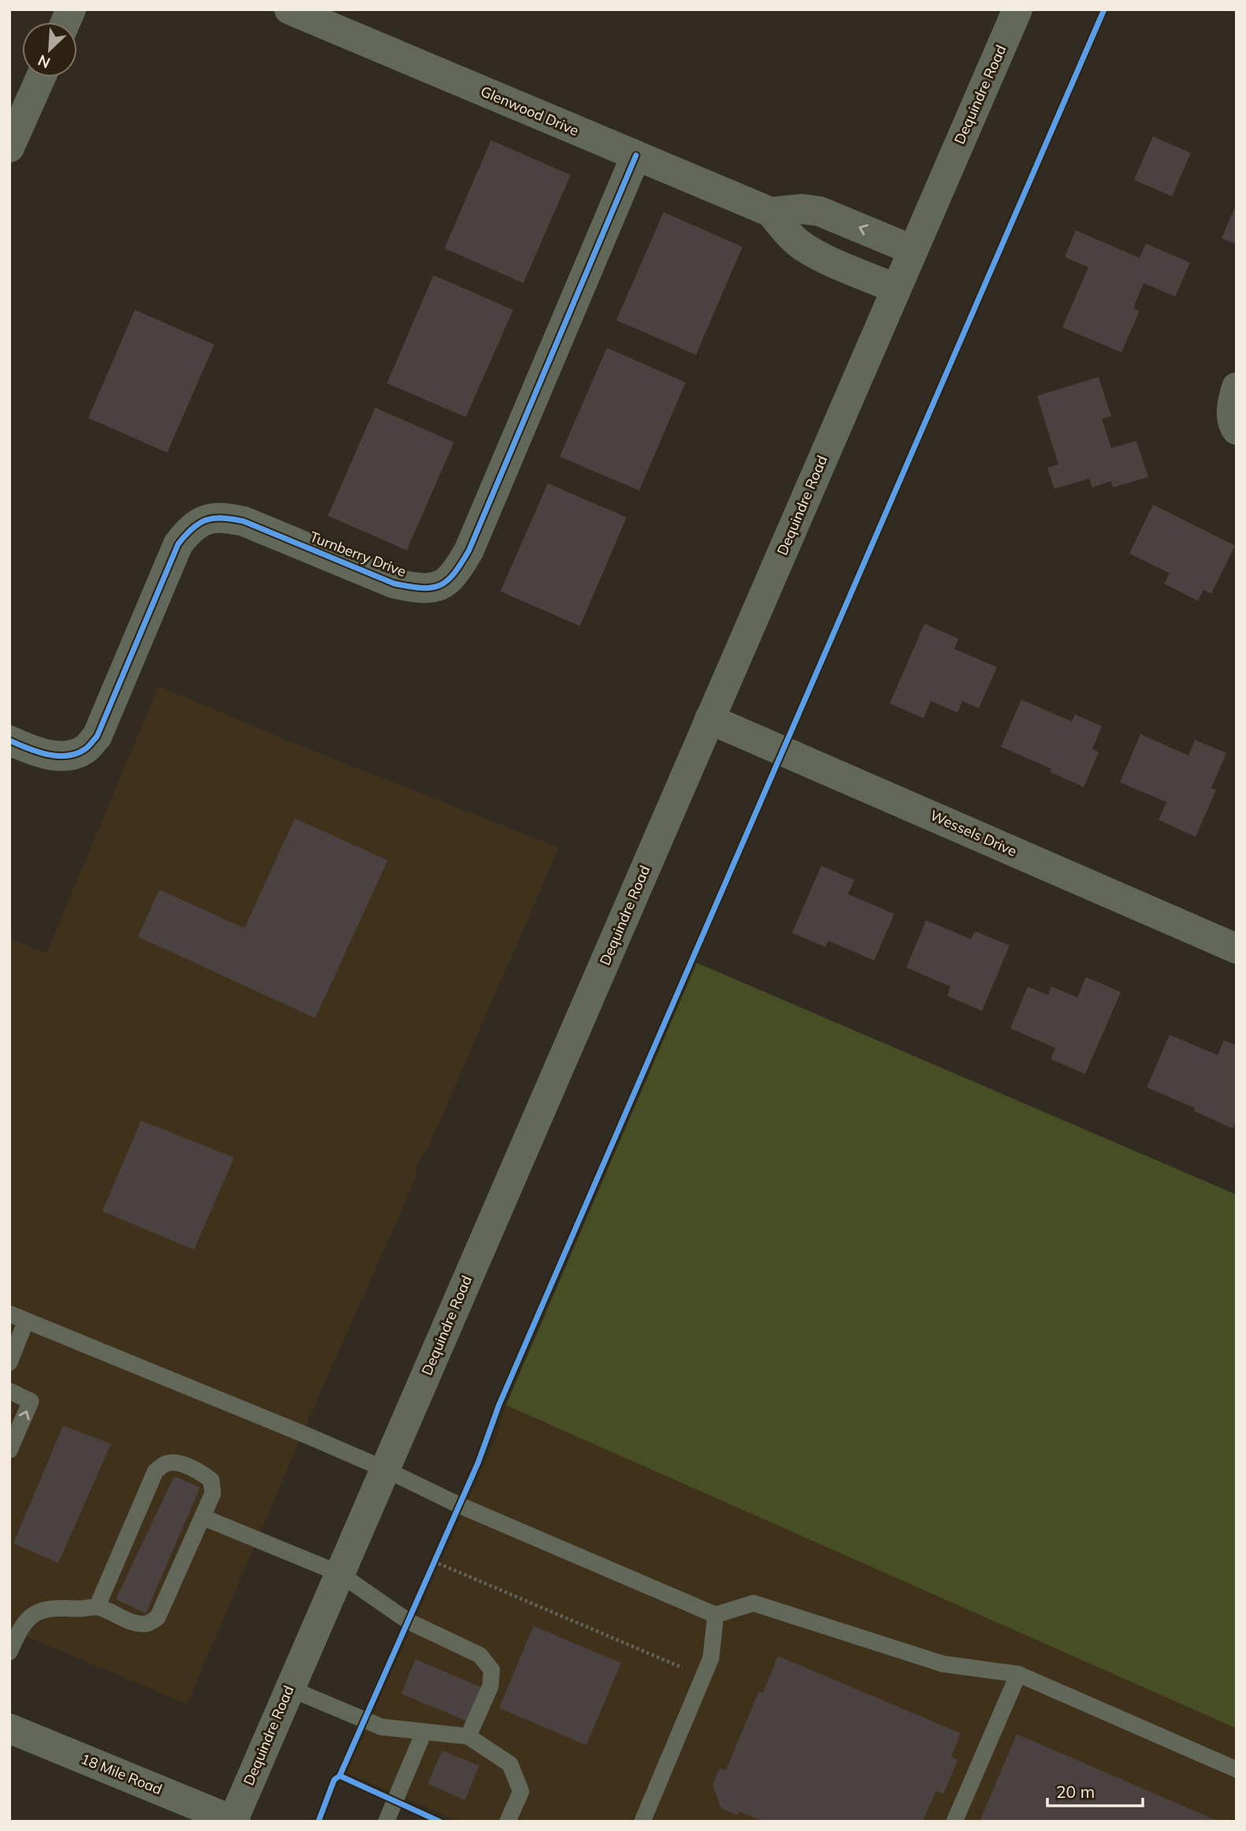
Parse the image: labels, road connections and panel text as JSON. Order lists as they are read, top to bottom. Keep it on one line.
{"streets":{"main road":["Dequindre Road","18 Mile Road"],"street":["Glenwood Drive","Turnberry Drive","Wessels Drive"]},"crossings":[["Dequindre Road","Glenwood Drive"],["Dequindre Road","Wessels Drive"],["Dequindre Road","18 Mile Road"],["Glenwood Drive","Turnberry Drive"]],"scale_bar":"20 m","north":"bottom left"}
